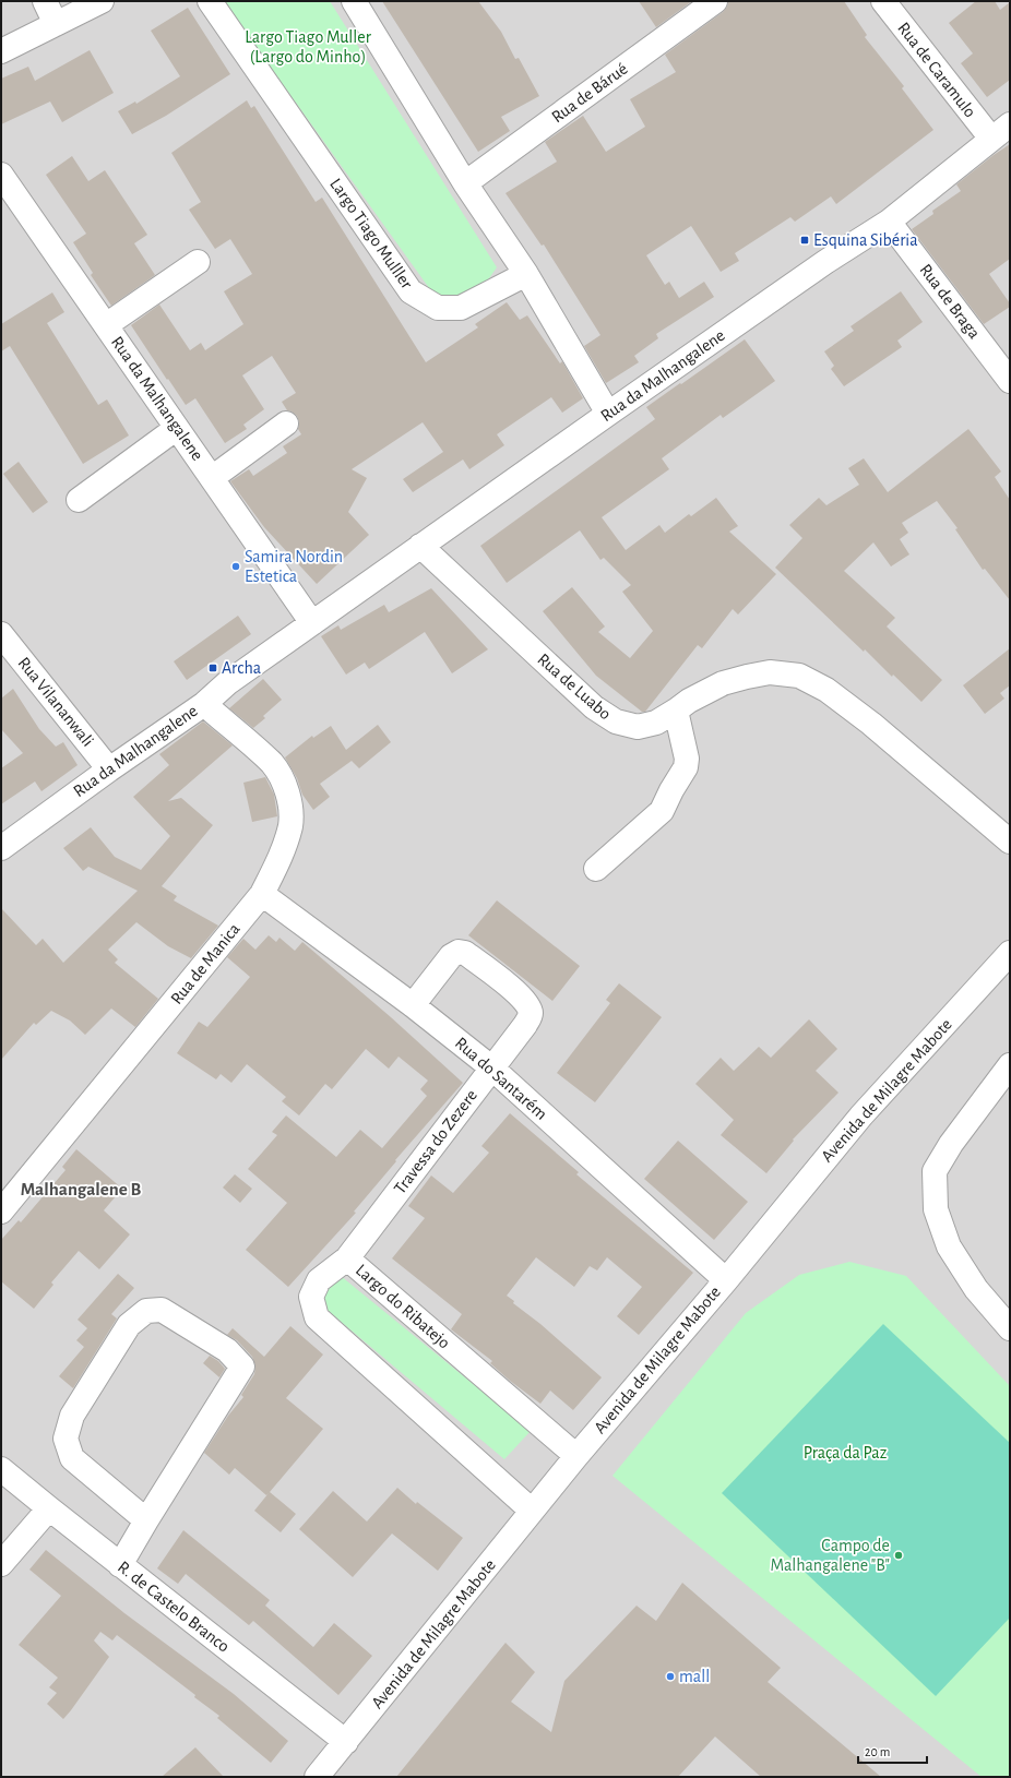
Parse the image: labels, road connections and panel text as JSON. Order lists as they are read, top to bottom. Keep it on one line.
{"streets":{"street":["Rua de Caramulo","Rua de Bárué","Largo Tiago Mulller","Rua de Braga","Rua da Malhangalene","Rua de Luabo","Rua Vilananwali","Rua de Manica","Rua do Santarém","Avenida de Milagre Mabote","Travessa do Zezere","Largo do Ribatejo","R. de Castelo Branco"]},"crossings":[["Rua de Caramulo","Rua da Malhangalene"],["Rua de Braga","Rua da Malhangalene"],["Rua da Malhangalene","Rua de Luabo"],["Rua da Malhangalene","Rua Vilananwali"],["Rua da Malhangalene","Rua de Manica"],["Rua de Manica","Rua do Santarém"],["Rua do Santarém","Avenida de Milagre Mabote"],["Rua do Santarém","Travessa do Zezere"],["Avenida de Milagre Mabote","Largo do Ribatejo"],["Avenida de Milagre Mabote","R. de Castelo Branco"],["Travessa do Zezere","Largo do Ribatejo"]],"districts":["Malhangalene B"],"parks":["Largo Tiago Muller (Largo do Minho)","Praça da Paz"],"places":{"transit":["Esquina Sibéria","Archa"],"other":["Samira Nordin Estetica","Campo de Malhangalene \"B\"","mall"]},"scale_bar":"20 m"}
